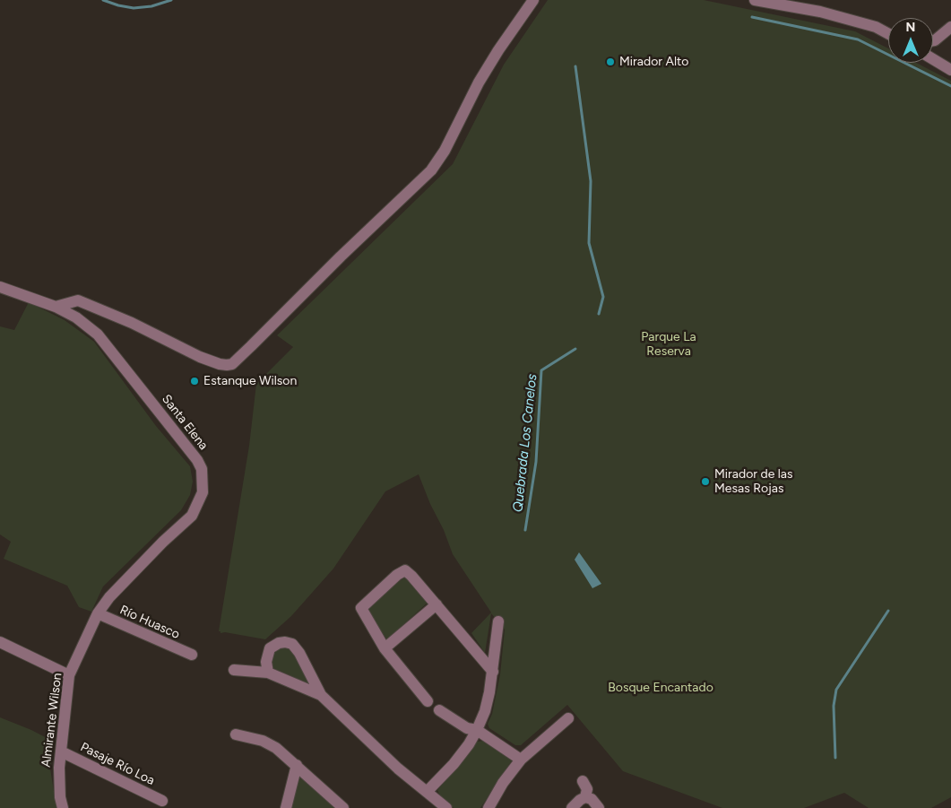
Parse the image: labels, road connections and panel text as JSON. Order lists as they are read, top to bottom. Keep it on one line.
{"streets":{"street":["Santa Elena","Río Huasco","Almirante Wilson","Pasaje Río Loa"]},"crossings":[["Santa Elena","Río Huasco"],["Santa Elena","Almirante Wilson"],["Río Huasco","Almirante Wilson"],["Almirante Wilson","Pasaje Río Loa"]],"water":["Quebrada Los Canelos"],"parks":["Parque La Reserva","Bosque Encantado"],"places":["Mirador Alto","Estanque Wilson","Mirador de las Mesas Rojas"],"north":"top"}
